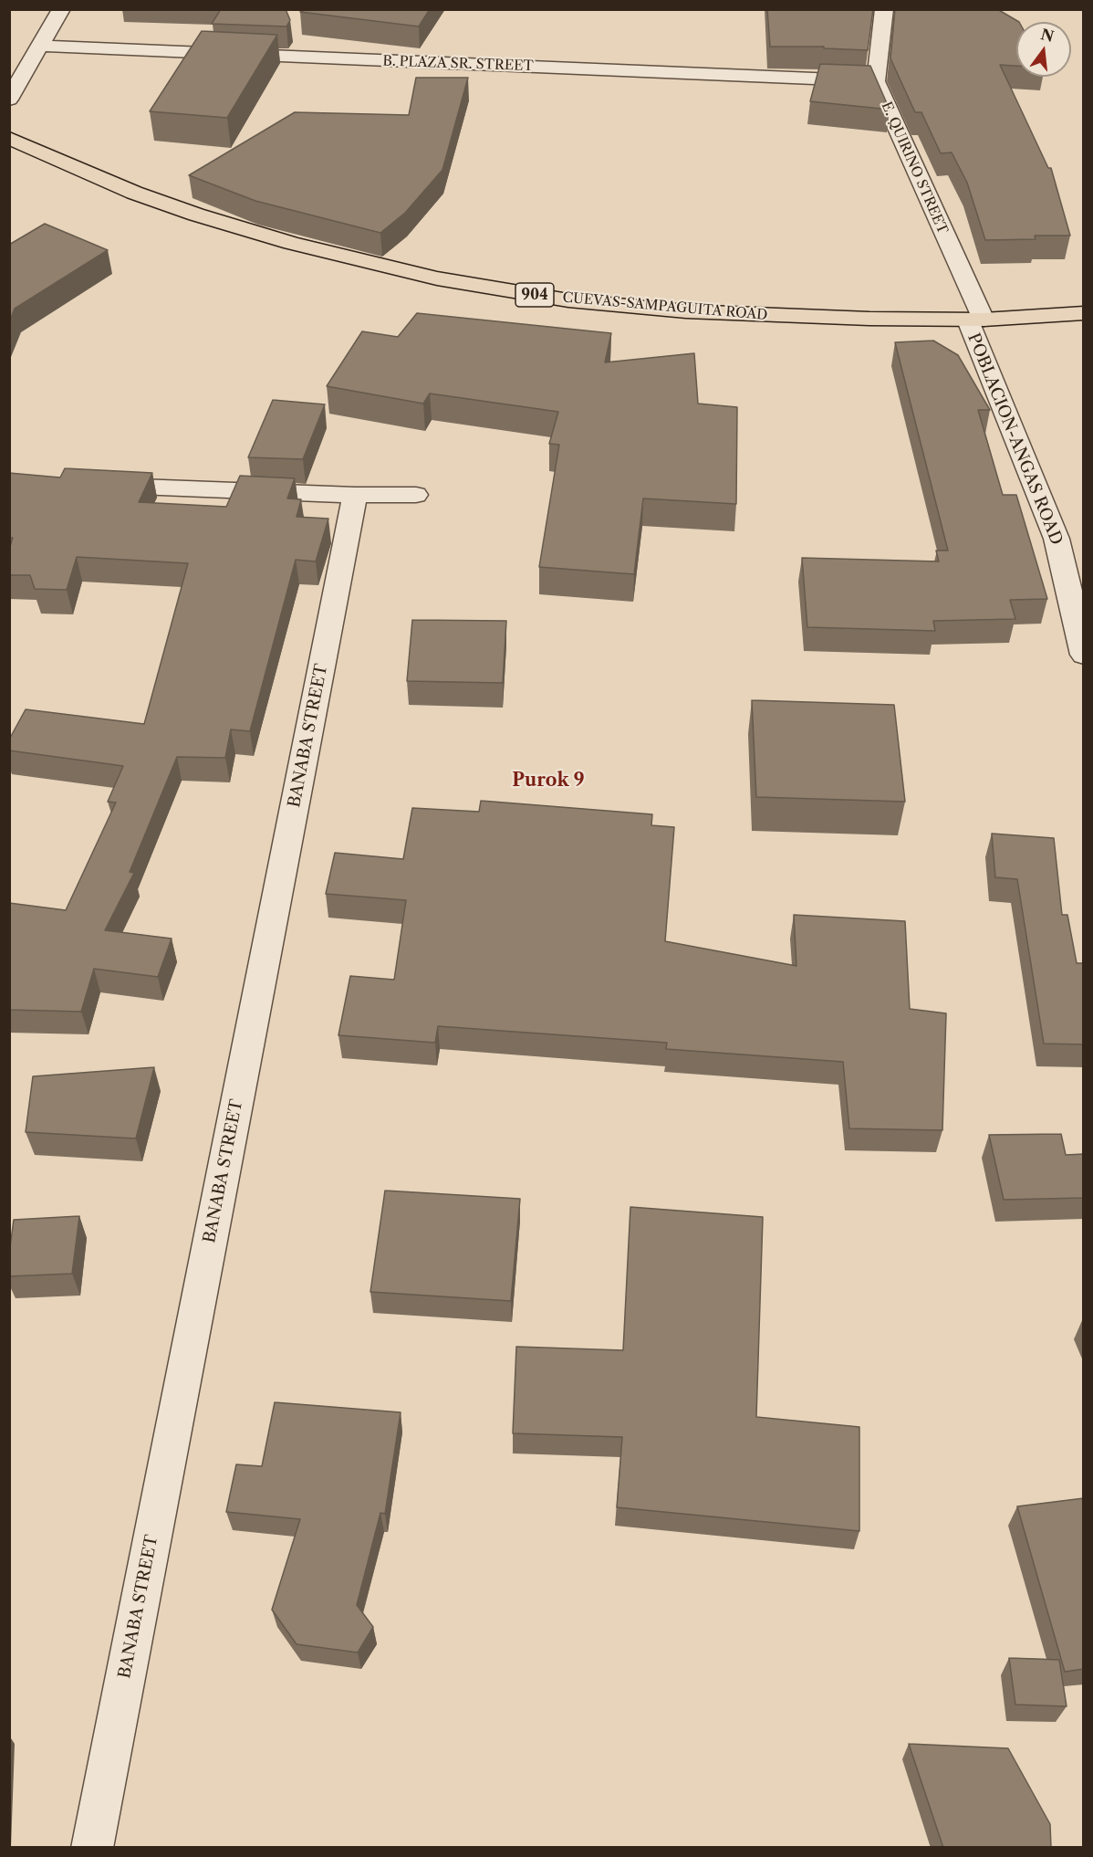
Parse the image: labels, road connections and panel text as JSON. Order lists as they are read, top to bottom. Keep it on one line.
{"streets":{"main road":["904","CUEVAS-SAMPAGUITA ROAD"],"street":["B. PLAZA SR. STREET","E. QUIRINO STREET","POBLACION-ANGAS ROAD","BANABA STREET"]},"crossings":[["B. PLAZA SR. STREET","E. QUIRINO STREET"],["E. QUIRINO STREET","CUEVAS-SAMPAGUITA ROAD"],["E. QUIRINO STREET","POBLACION-ANGAS ROAD"],["CUEVAS-SAMPAGUITA ROAD","POBLACION-ANGAS ROAD"]],"districts":["Purok 9"],"north":"top"}
